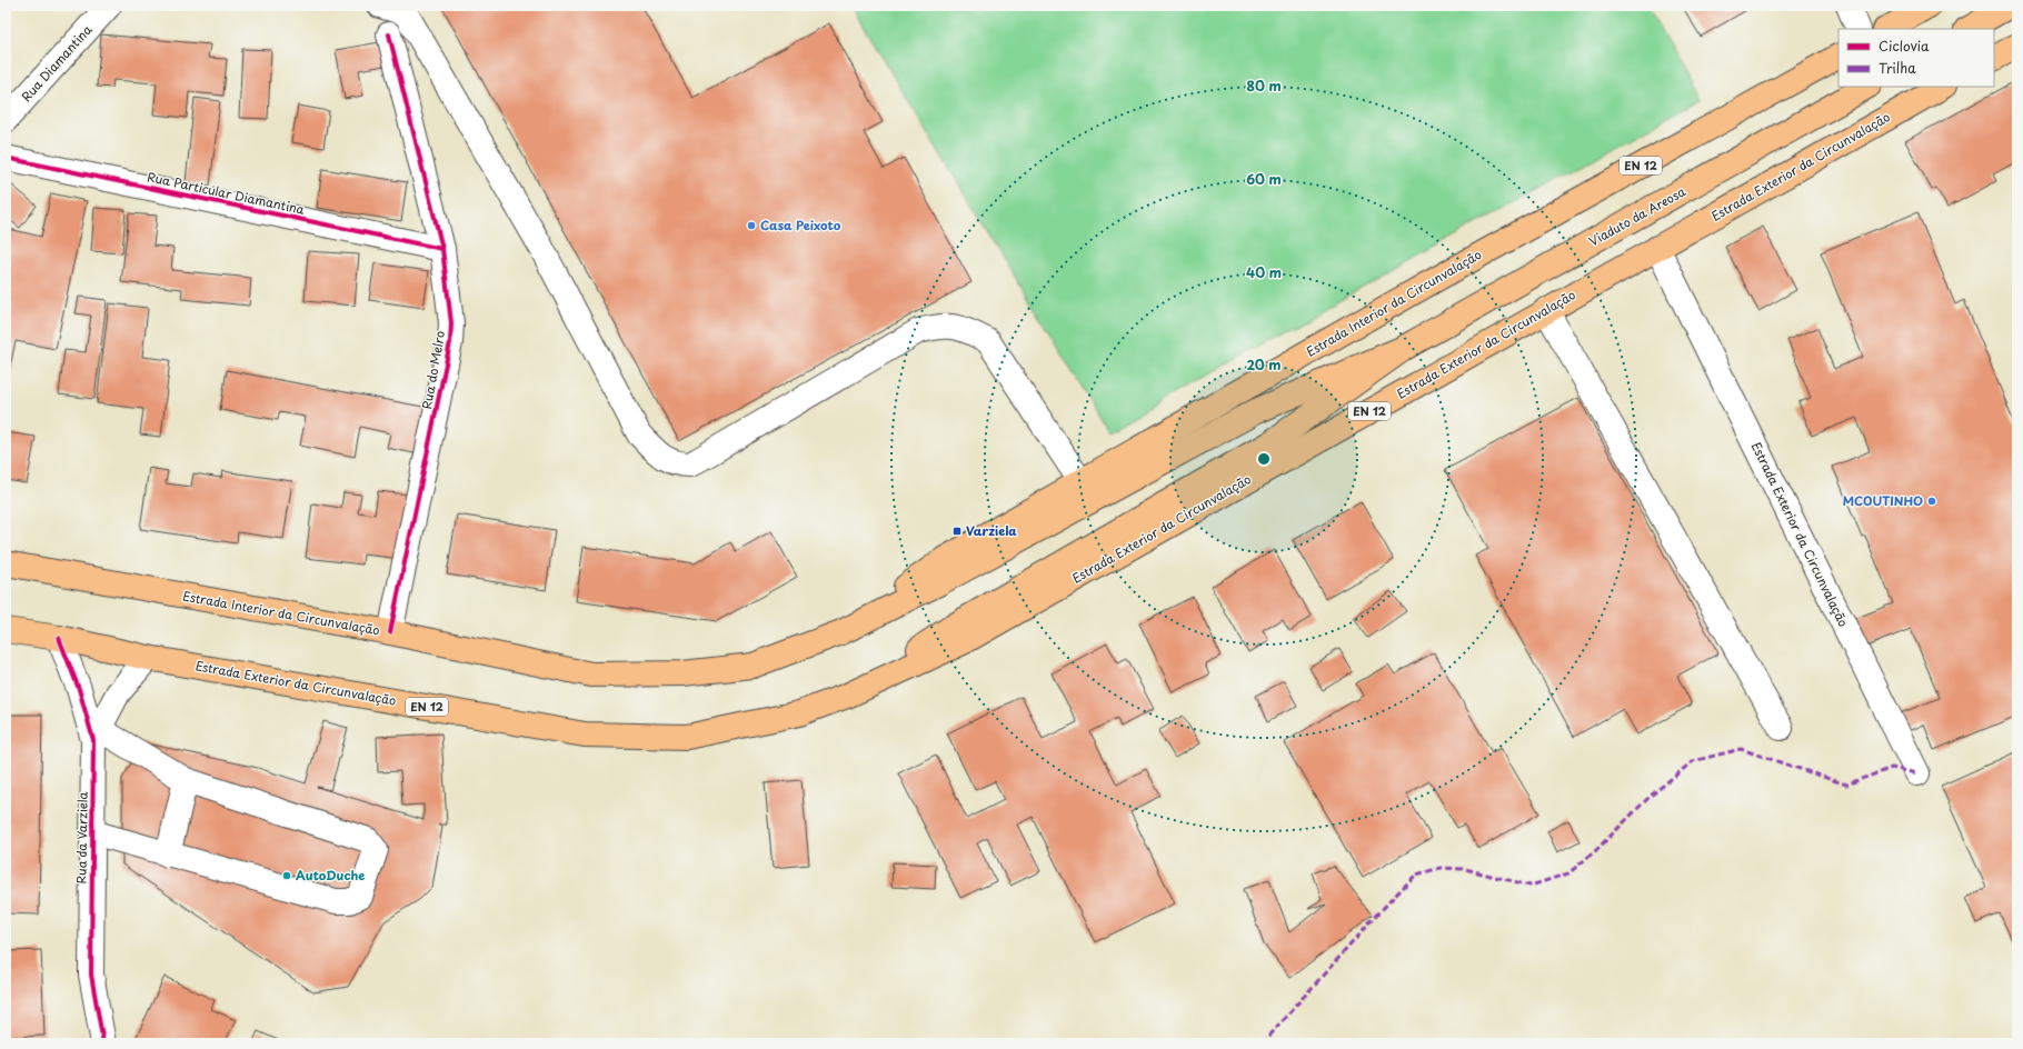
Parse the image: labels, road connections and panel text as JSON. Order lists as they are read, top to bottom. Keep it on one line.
{"streets":{"main road":["EN 12","Estrada Exterior da Circunvalação","Viaduto da Areosa","Estrada Interior da Circunvalação"],"street":["Rua Diamantina","Rua Particular Diamantina","Rua do Melro","Rua da Varziela"]},"crossings":[["Estrada Exterior da Circunvalação","Viaduto da Areosa"],["Estrada Exterior da Circunvalação","Estrada Interior da Circunvalação"],["Estrada Exterior da Circunvalação","Rua da Varziela"],["Rua Particular Diamantina","Rua do Melro"],["Viaduto da Areosa","Estrada Interior da Circunvalação"],["Estrada Interior da Circunvalação","Rua do Melro"]],"places":{"other":["Casa Peixoto","MCOUTINHO","AutoDuche"],"transit":["Varziela"]},"legend":["Ciclovia","Trilha"],"rings":["80 m","60 m","40 m","20 m"]}
